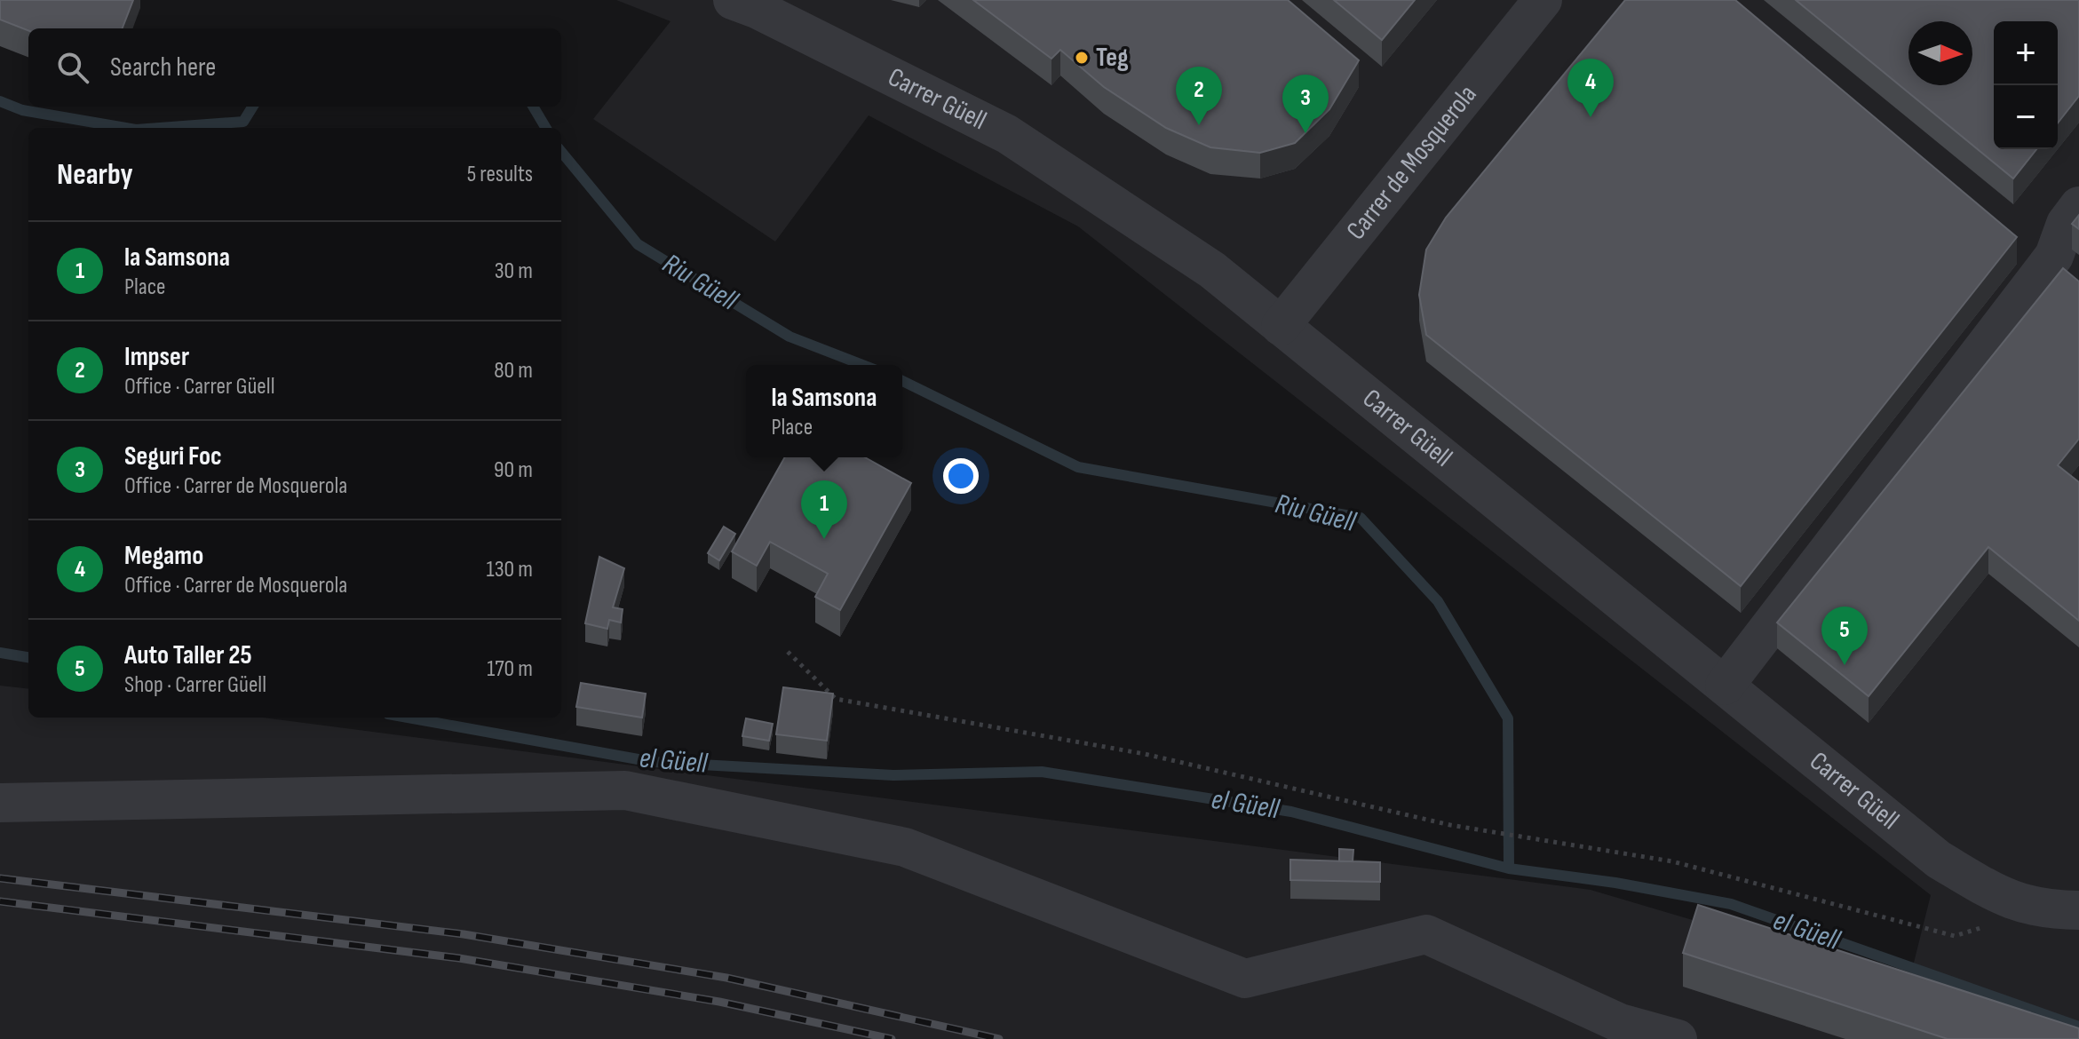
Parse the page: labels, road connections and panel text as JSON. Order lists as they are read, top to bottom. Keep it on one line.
{"streets":{"street":["Carrer Güell","Carrer de Mosquerola"]},"crossings":[["Carrer Güell","Carrer de Mosquerola"]],"water":["Riu Güell","el Güell"],"places":["Teg"],"north":"right","page":{"map_buttons":["+","−"],"search":"Search here","pins":["4","2","3","1","5"],"heading":["Nearby","5 results"],"list":[{"mark":"1","name":"la Samsona","note":"Place","value":"30 m"},{"mark":"2","name":"Impser","note":"Office · Carrer Güell","value":"80 m"},{"mark":"3","name":"Seguri Foc","note":"Office · Carrer de Mosquerola","value":"90 m"},{"mark":"4","name":"Megamo","note":"Office · Carrer de Mosquerola","value":"130 m"},{"mark":"5","name":"Auto Taller 25","note":"Shop · Carrer Güell","value":"170 m"}],"popup":["la Samsona","Place"]}}
